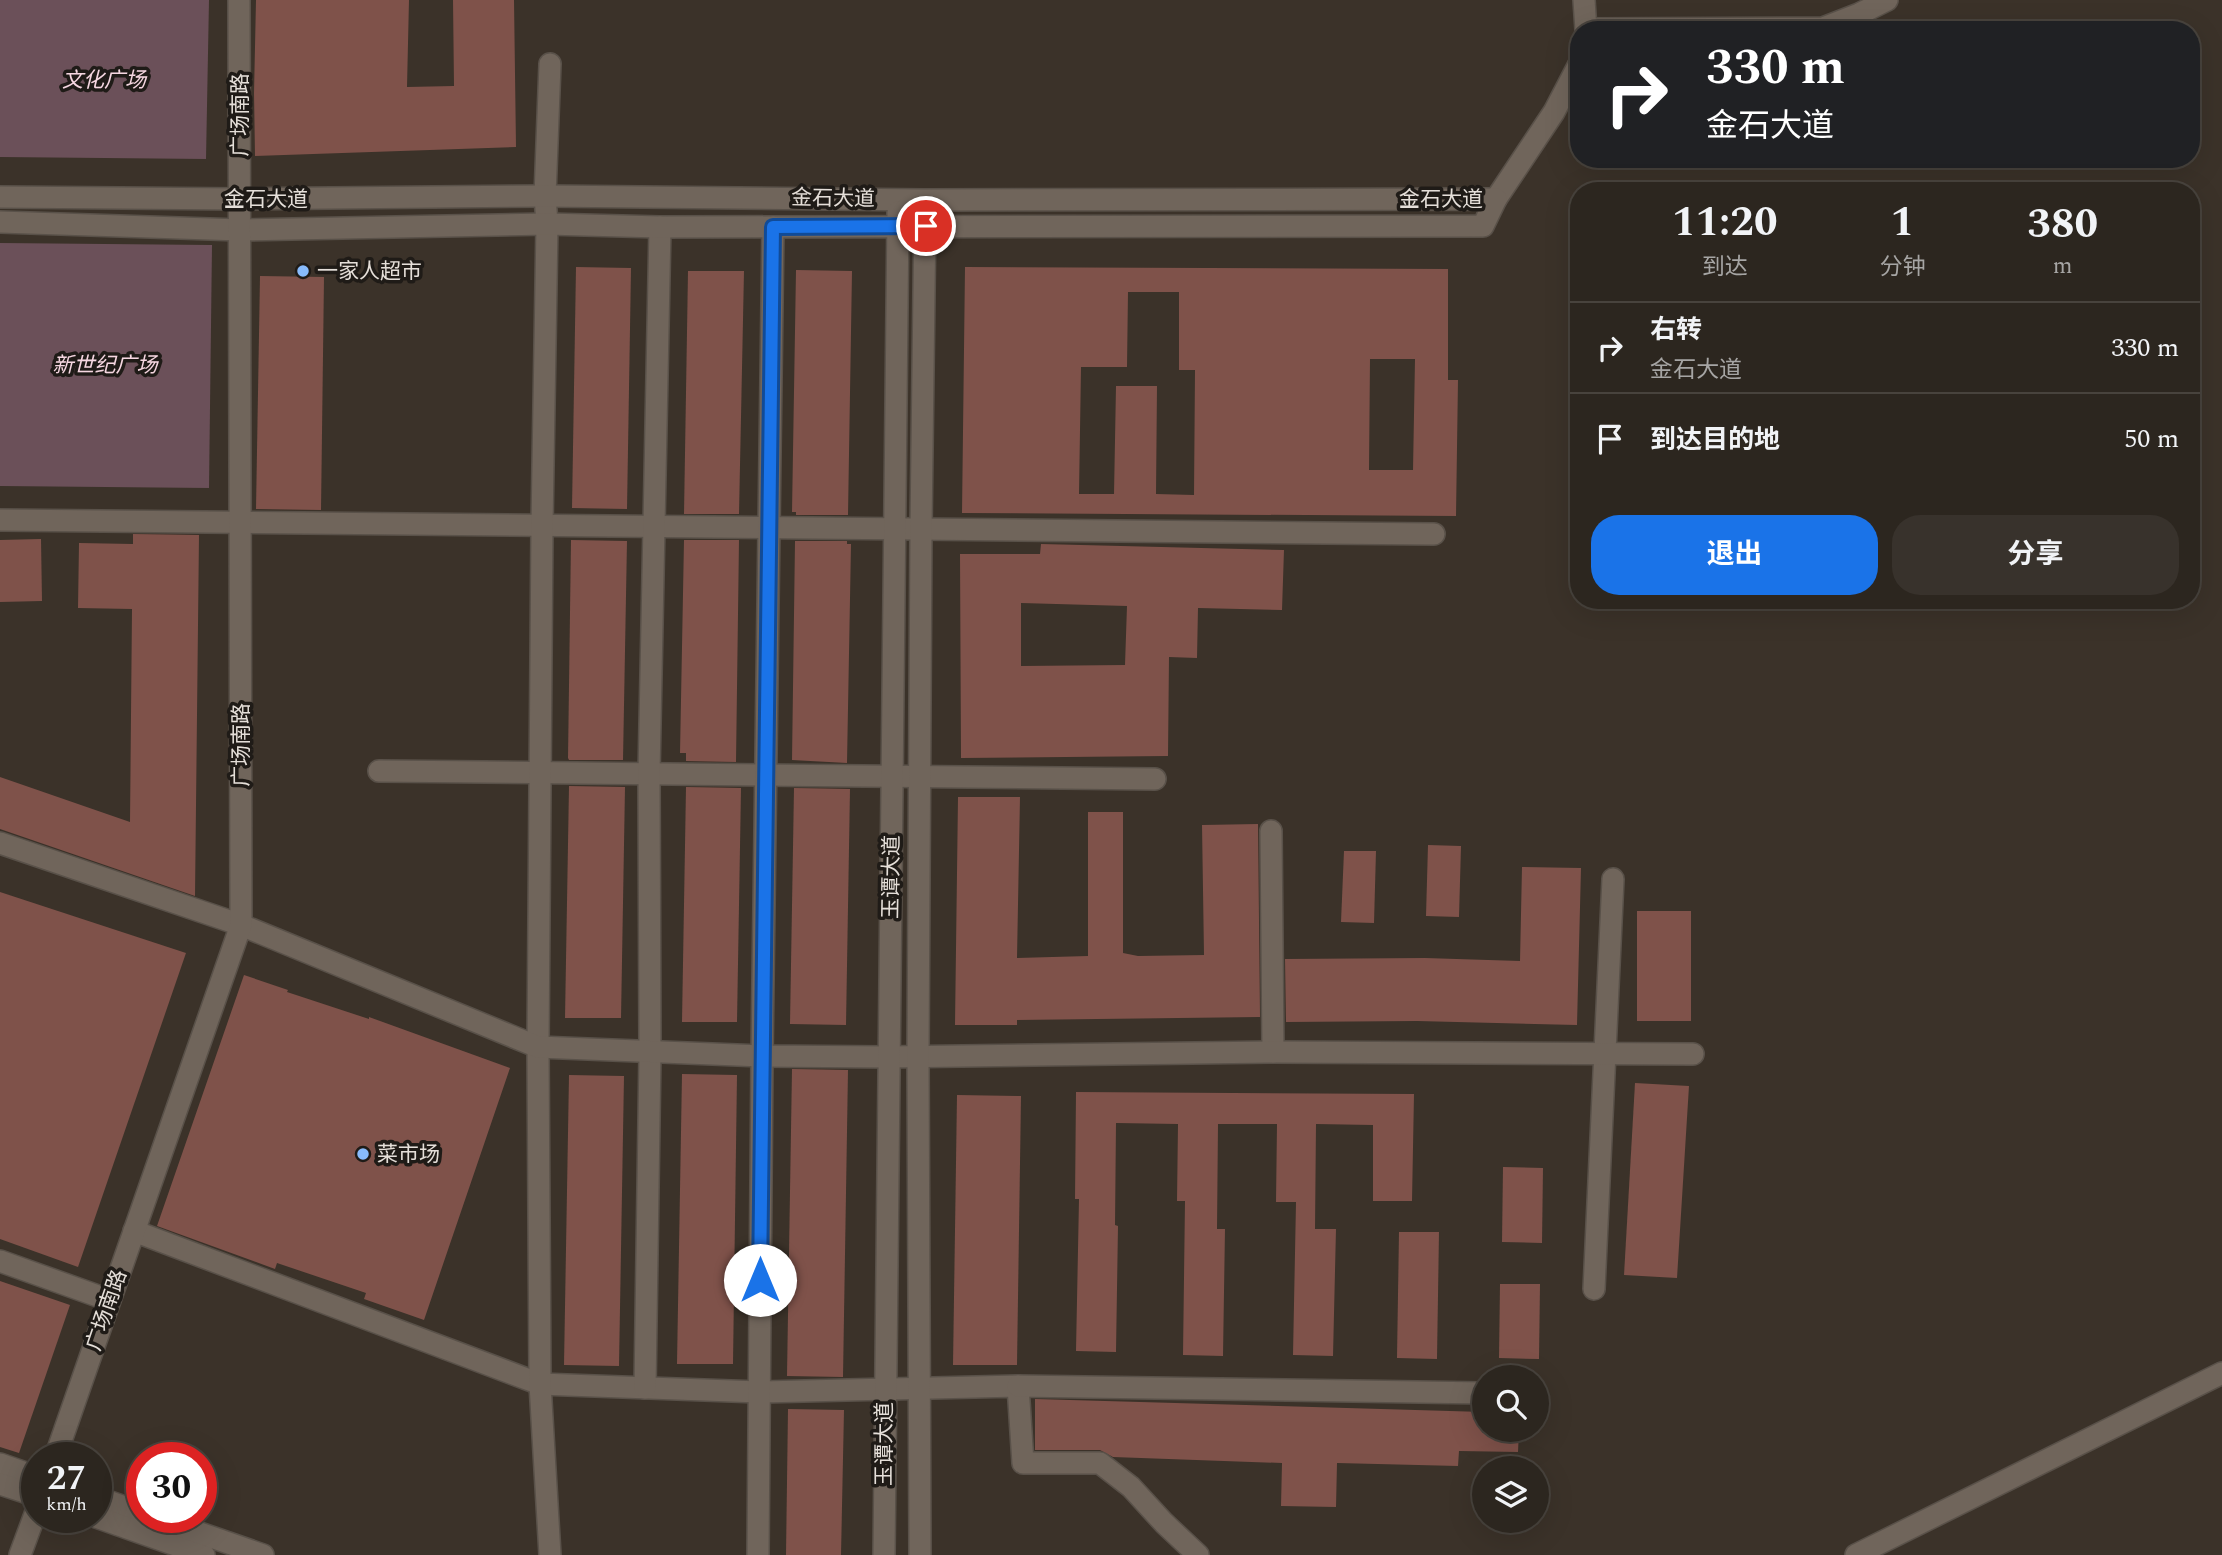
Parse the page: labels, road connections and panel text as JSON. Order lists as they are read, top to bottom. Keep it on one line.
{"streets":{"street":["广场南路","金石大道","玉谭大道"]},"crossings":[["广场南路","金石大道"],["金石大道","玉谭大道"]],"parks":["文化广场","新世纪广场"],"places":["一家人超市","菜市场"],"page":{"turn":["330 m","金石大道"],"eta":["11:20","到达","1","分钟","380","m"],"list":[{"name":"右转","note":"金石大道","value":"330 m"},{"name":"到达目的地","value":"50 m"}],"buttons":["退出","分享"],"speed":"27 km/h","limit":"30"}}
